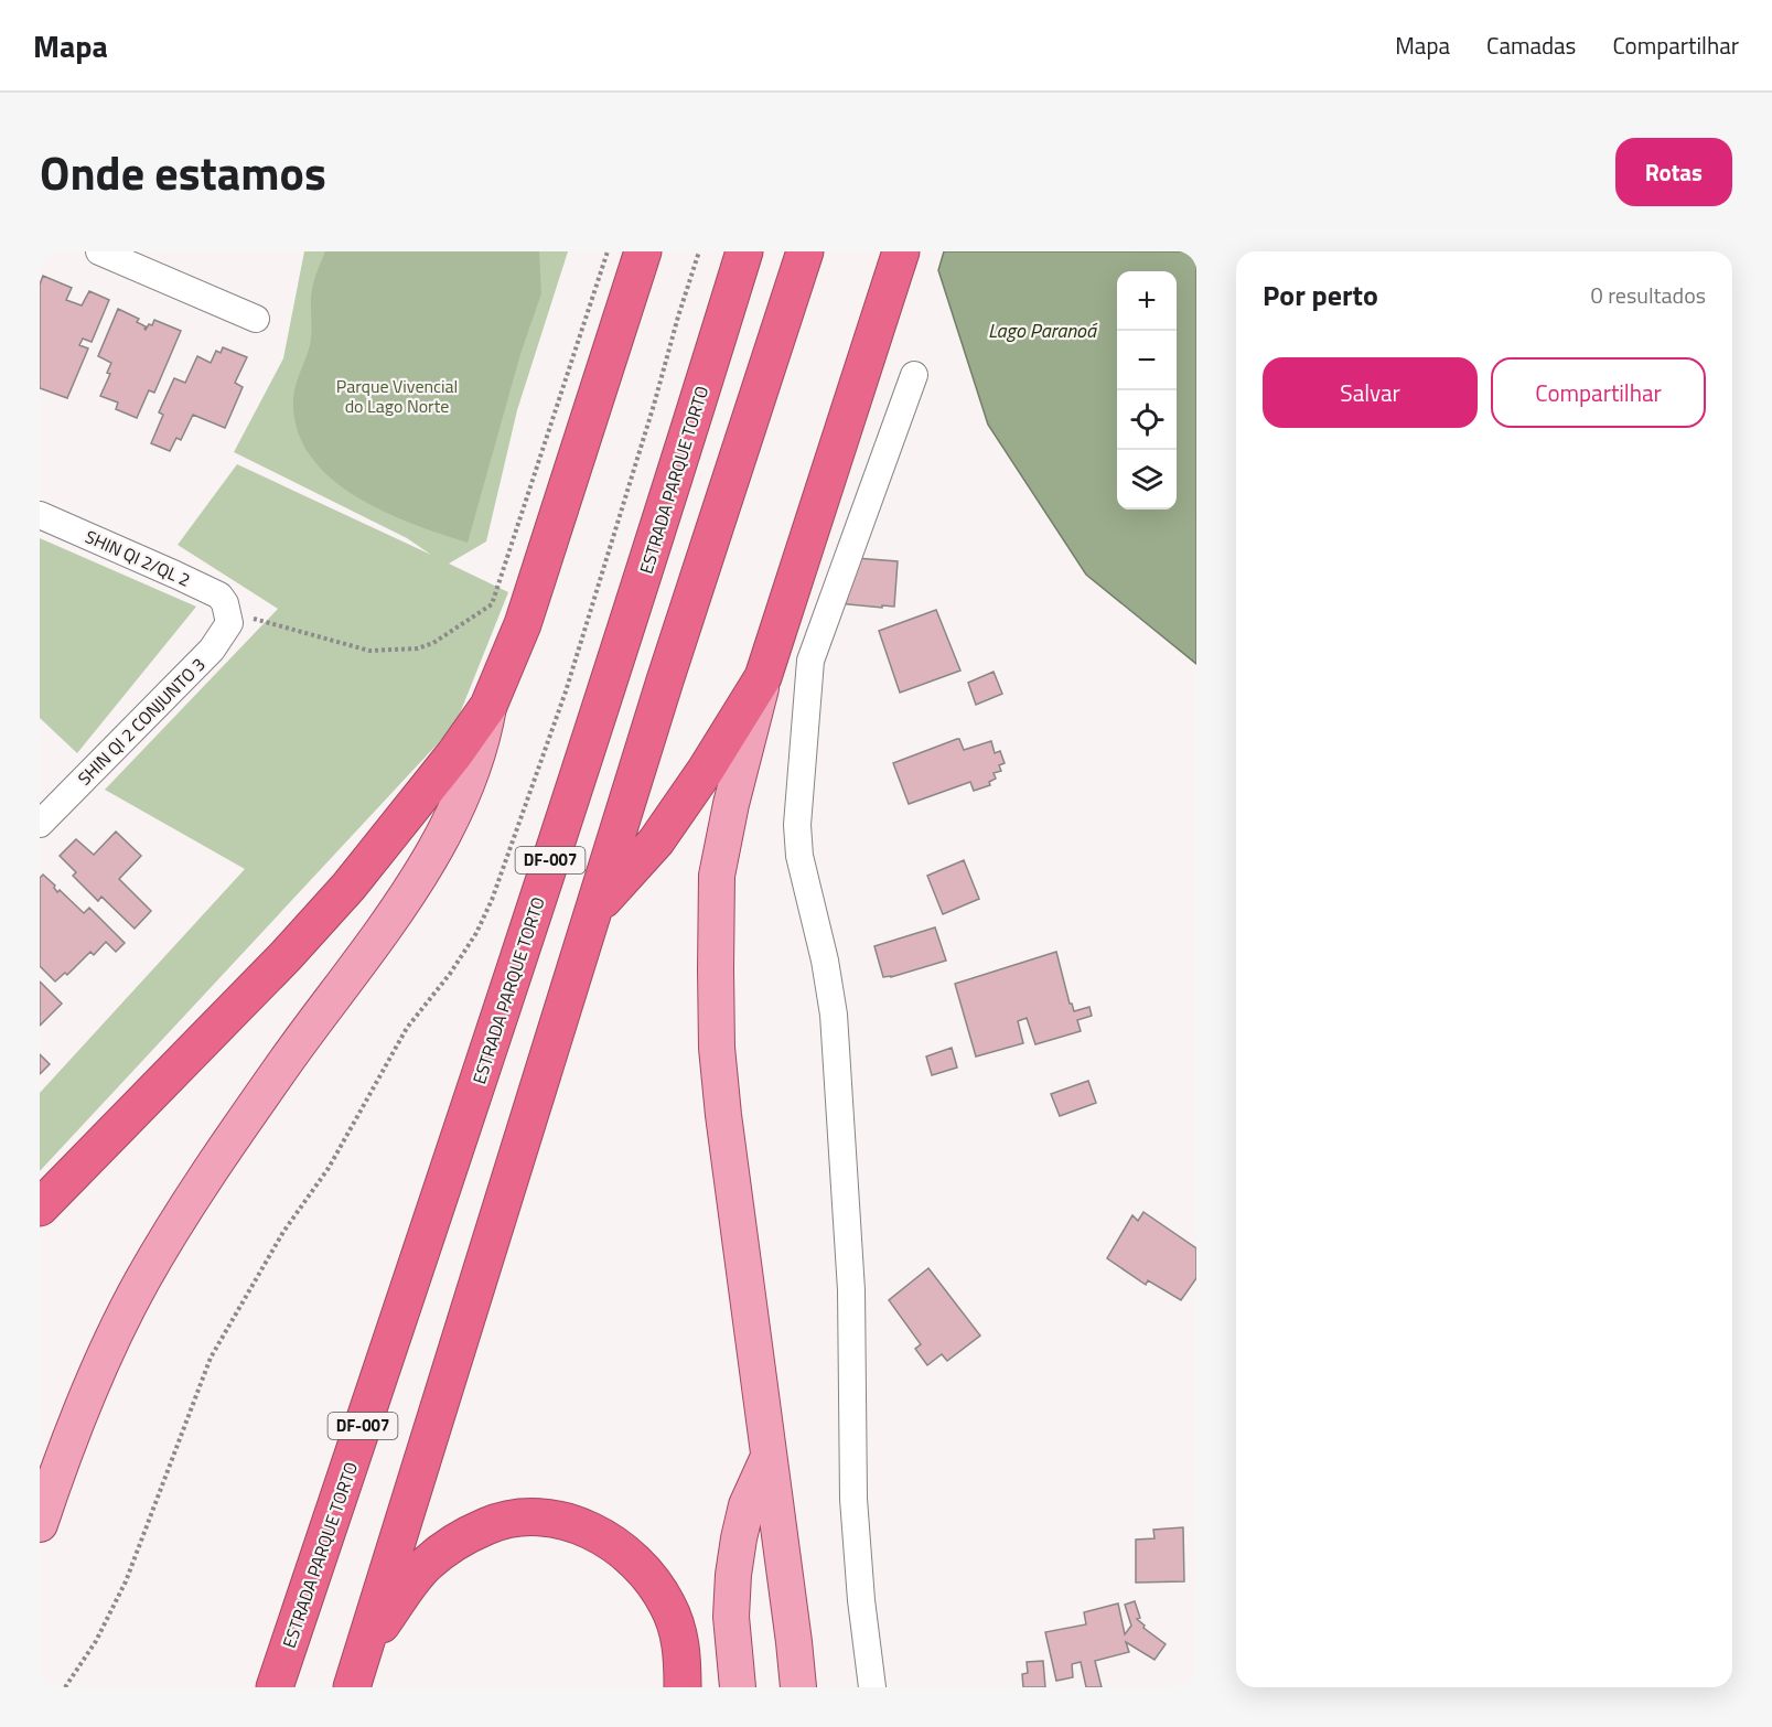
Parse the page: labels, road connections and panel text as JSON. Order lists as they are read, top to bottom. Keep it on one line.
{"streets":{"highway":["ESTRADA PARQUE TORTO","DF-007"],"street":["SHIN QI 2/QL 2","SHIN QI 2 CONJUNTO 3"]},"crossings":[["SHIN QI 2/QL 2","SHIN QI 2 CONJUNTO 3"]],"water":["Lago Paranoá"],"parks":["Parque Vivencial do Lago Norte"],"page":{"header":"Mapa","nav":["Mapa","Camadas","Compartilhar"],"title":"Onde estamos","buttons":["Rotas",["Salvar","Compartilhar"]],"heading":["Por perto","0 resultados"],"map_buttons":["+","−"]}}
